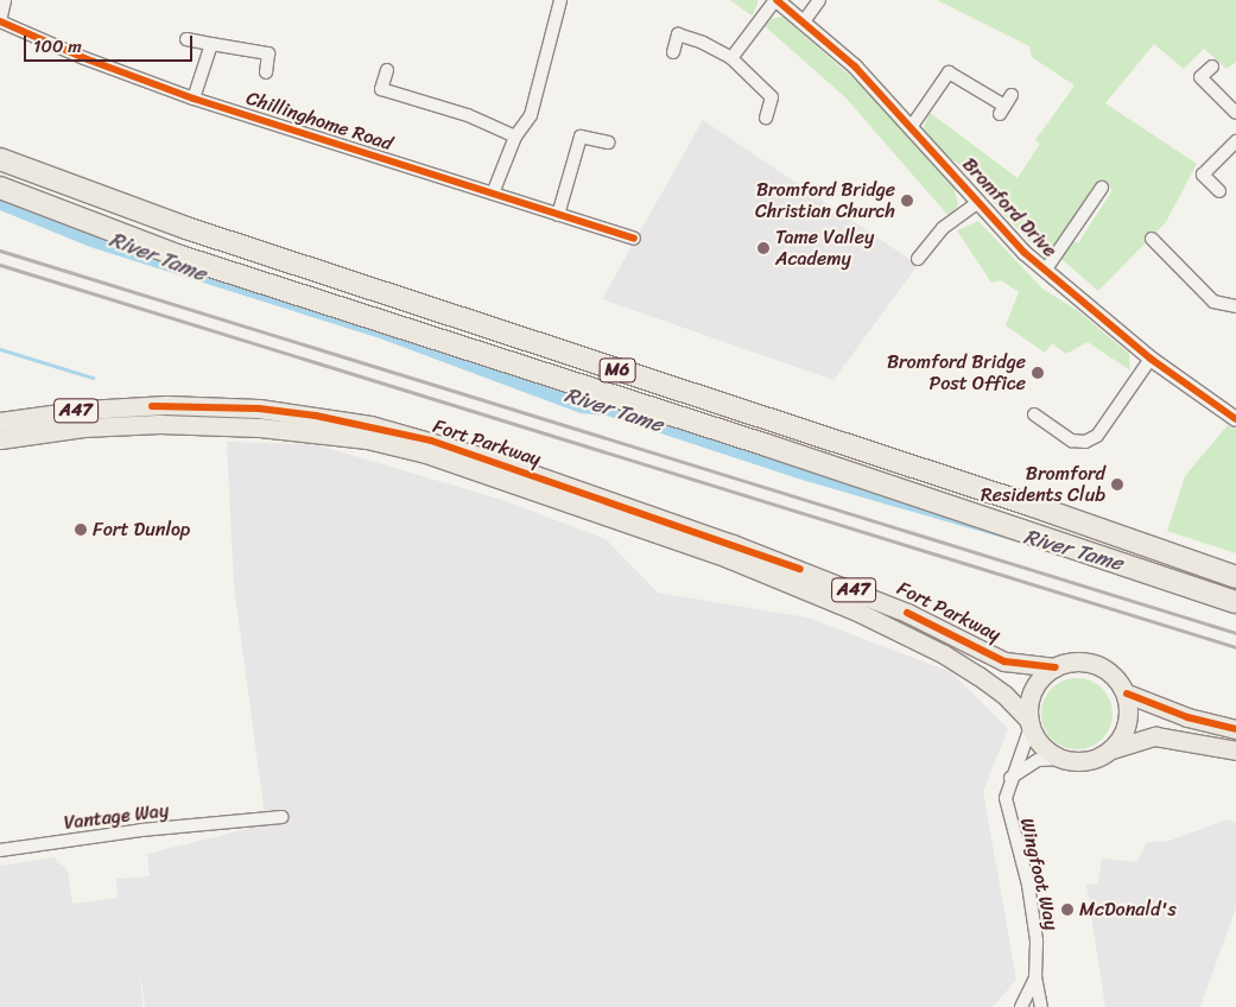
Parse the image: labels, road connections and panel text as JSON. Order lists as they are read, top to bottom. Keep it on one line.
{"streets":{"highway":["M6"],"main road":["A47","Fort Parkway"],"street":["Chillinghome Road","Bromford Drive","Vantage Way","Wingfoot Way"]},"crossings":[["Fort Parkway","Wingfoot Way"]],"water":["River Tame"],"places":["Bromford Bridge Christian Church","Tame Valley Academy","Bromford Bridge Post Office","Bromford Residents Club","Fort Dunlop","McDonald's"],"scale_bar":"100 m"}
